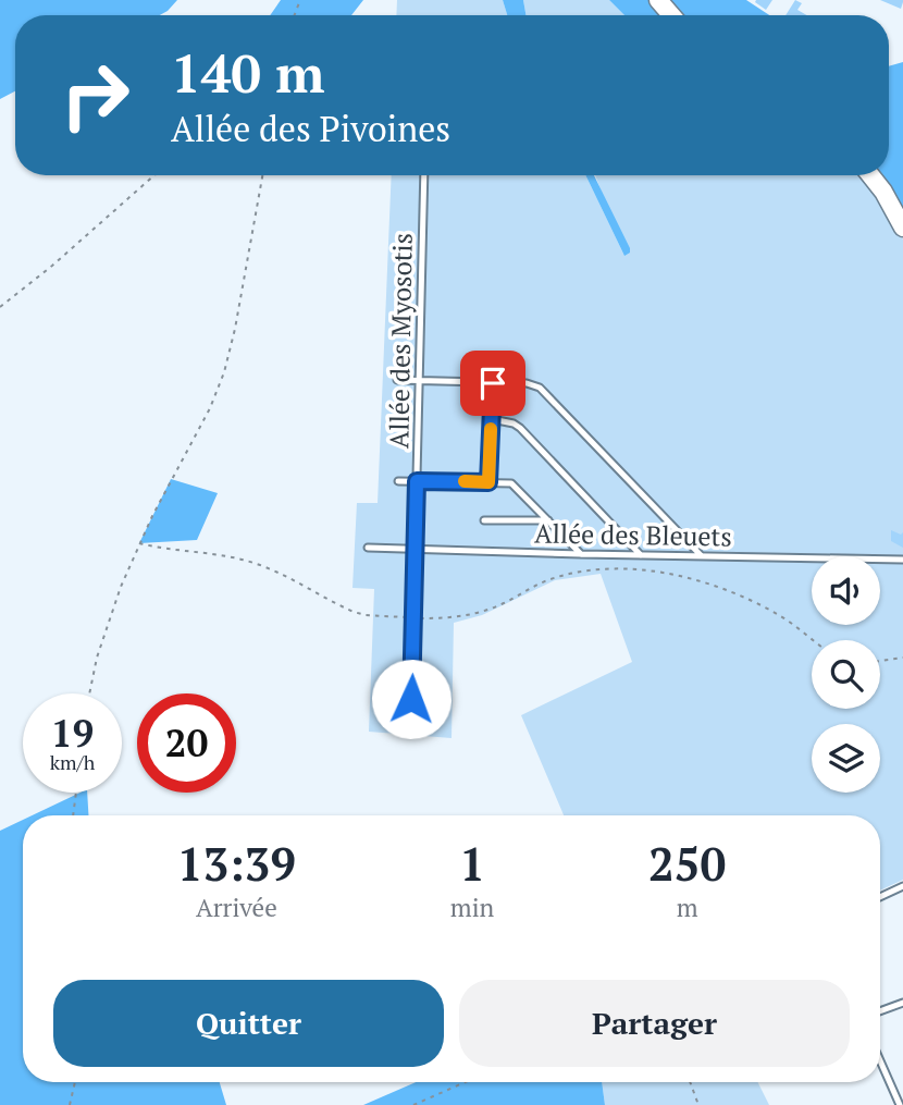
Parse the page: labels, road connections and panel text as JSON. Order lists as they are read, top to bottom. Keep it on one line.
{"streets":{"lane":["Allée des Myosotis","Allée des Bleuets"]},"crossings":[["Allée des Myosotis","Allée des Bleuets"]],"page":{"turn":["140 m","Allée des Pivoines"],"speed":"19 km/h","limit":"20","eta":["13:39","Arrivée","1","min","250","m"],"buttons":["Quitter","Partager"]}}
